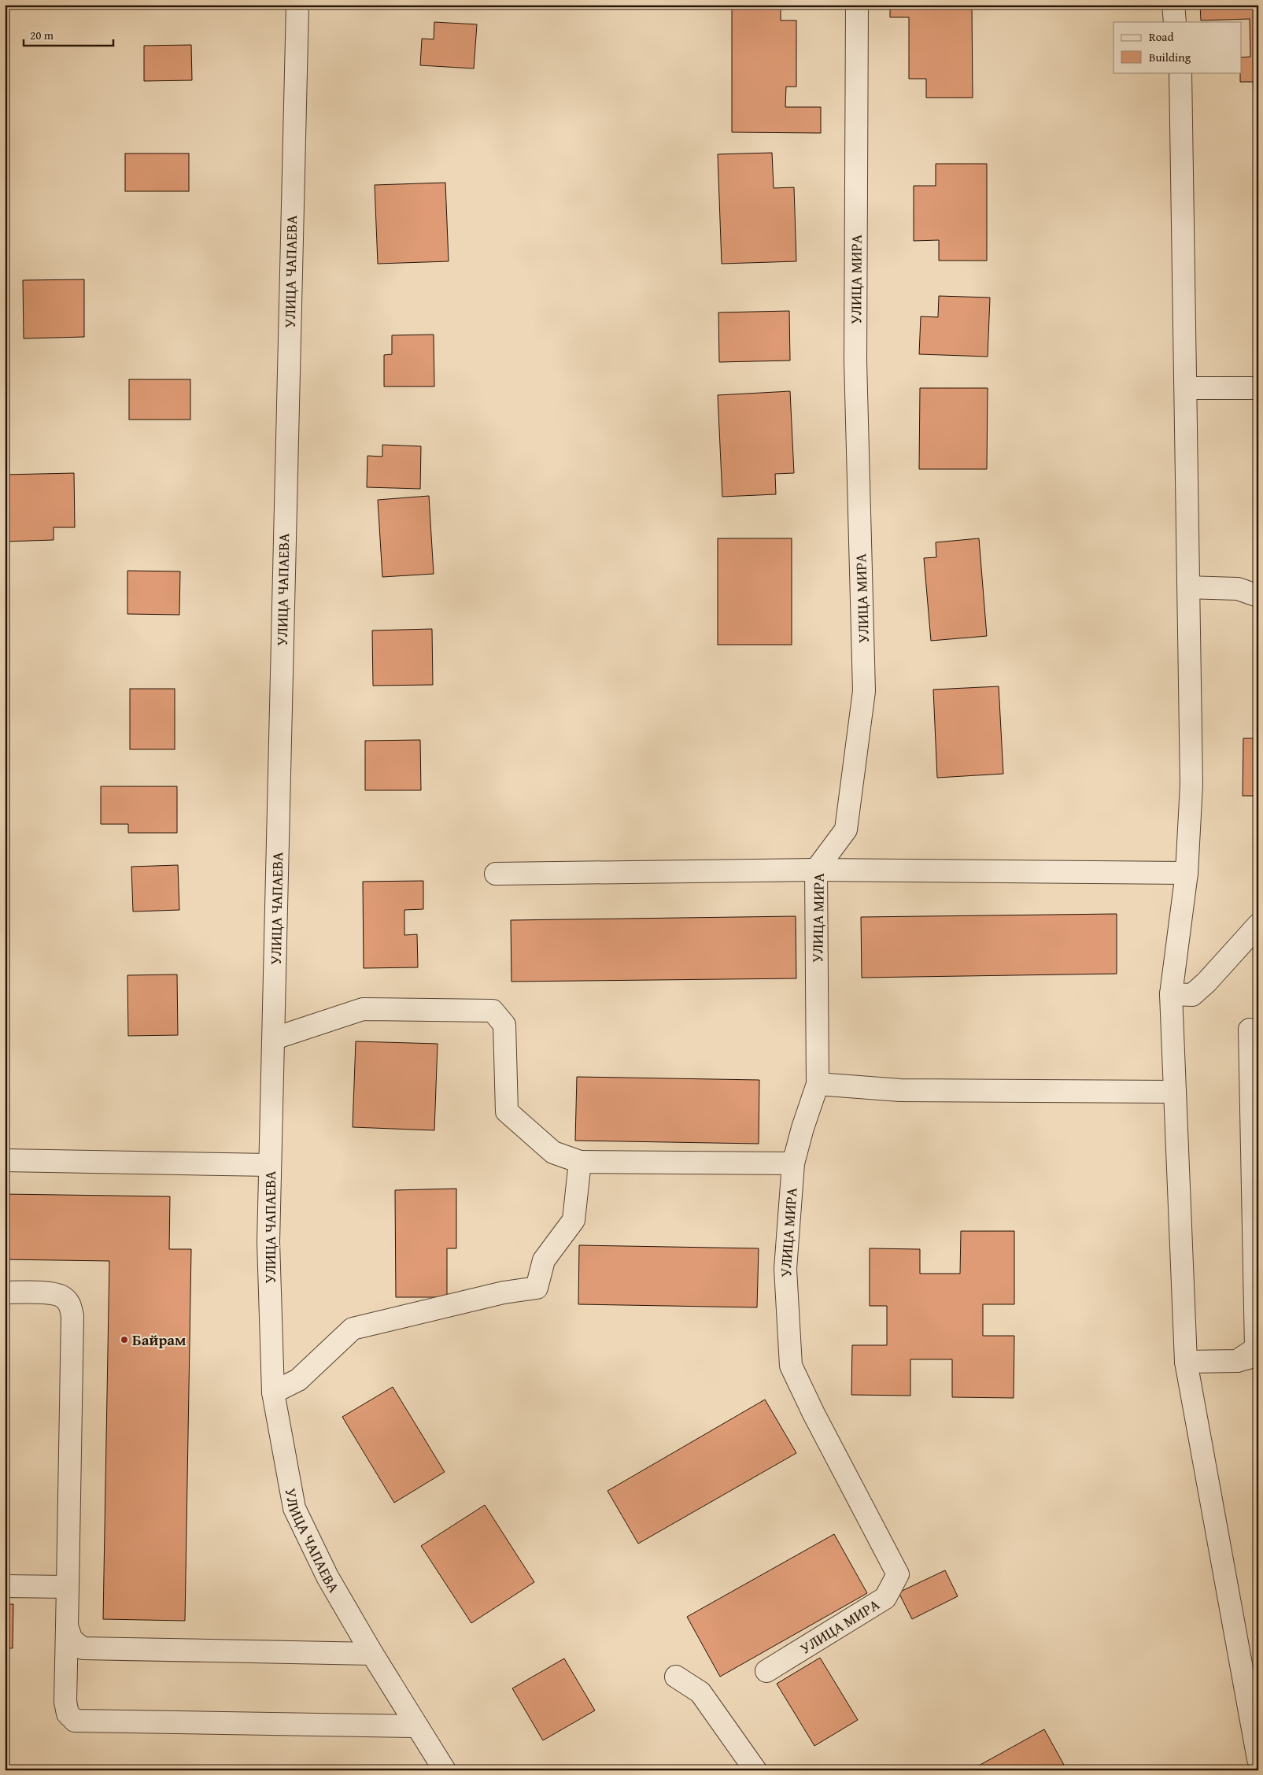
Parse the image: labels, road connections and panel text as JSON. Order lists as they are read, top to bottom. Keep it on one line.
{"streets":{"street":["УЛИЦА ЧАПАЕВА","УЛИЦА МИРА"]},"places":["Байрам"],"legend":["Road","Building"],"scale_bar":"20 m"}
